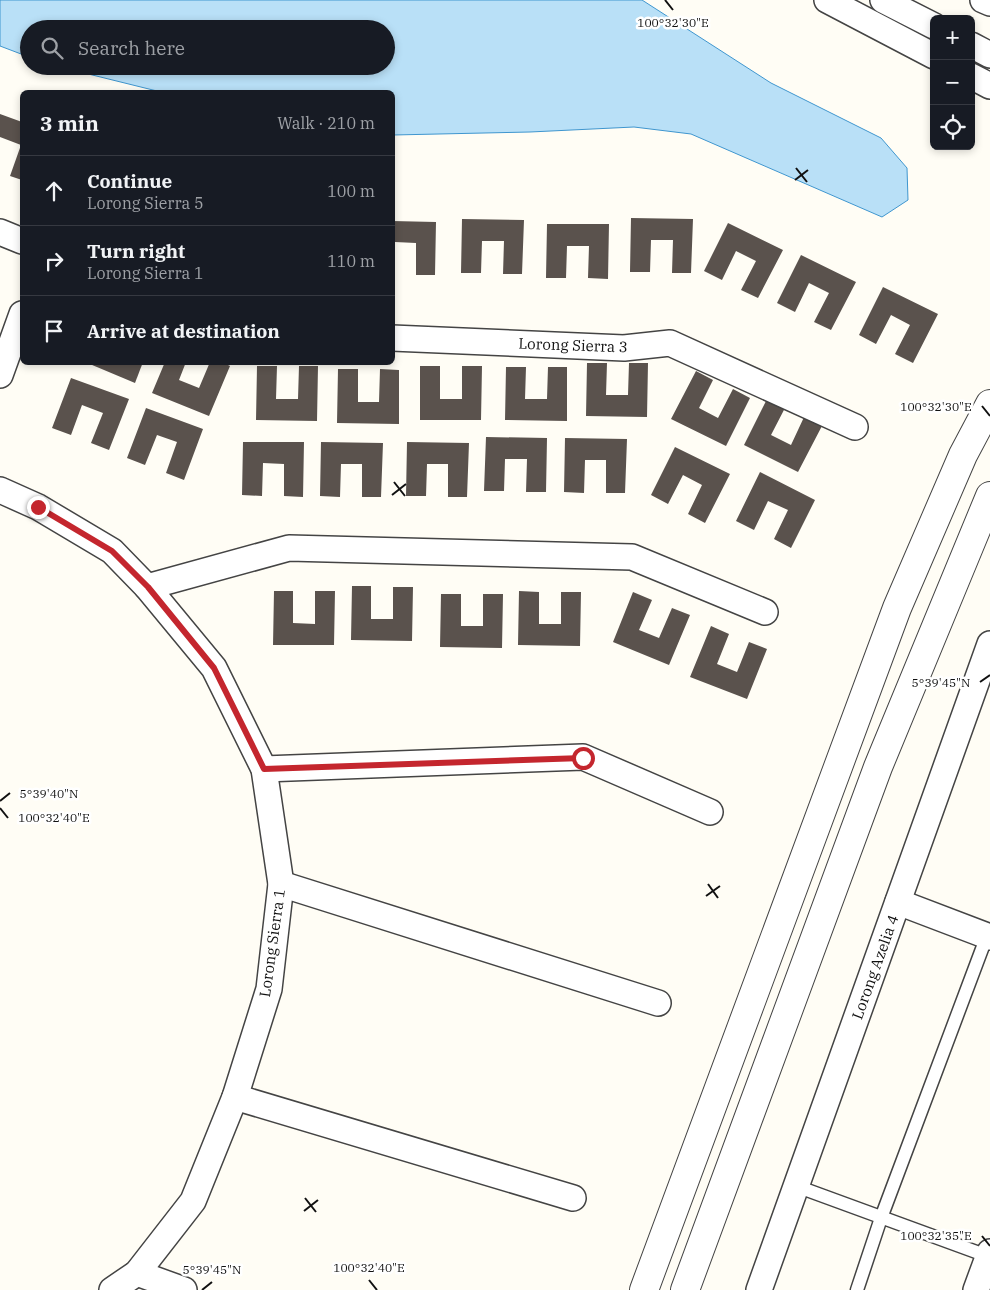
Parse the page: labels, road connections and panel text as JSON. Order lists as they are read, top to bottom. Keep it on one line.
{"streets":{"street":["Lorong Sierra 3","Lorong Sierra 1","Lorong Azelia 4"]},"page":{"map_buttons":["+","−"],"search":"Search here","heading":["3 min","Walk · 210 m"],"list":[["Continue","Lorong Sierra 5","100 m"],["Turn right","Lorong Sierra 1","110 m"],"Arrive at destination"]},"coordinates":["100°32'30\"E","5°39'45\"N","5°39'40\"N","100°32'40\"E","100°32'35\"E"]}
